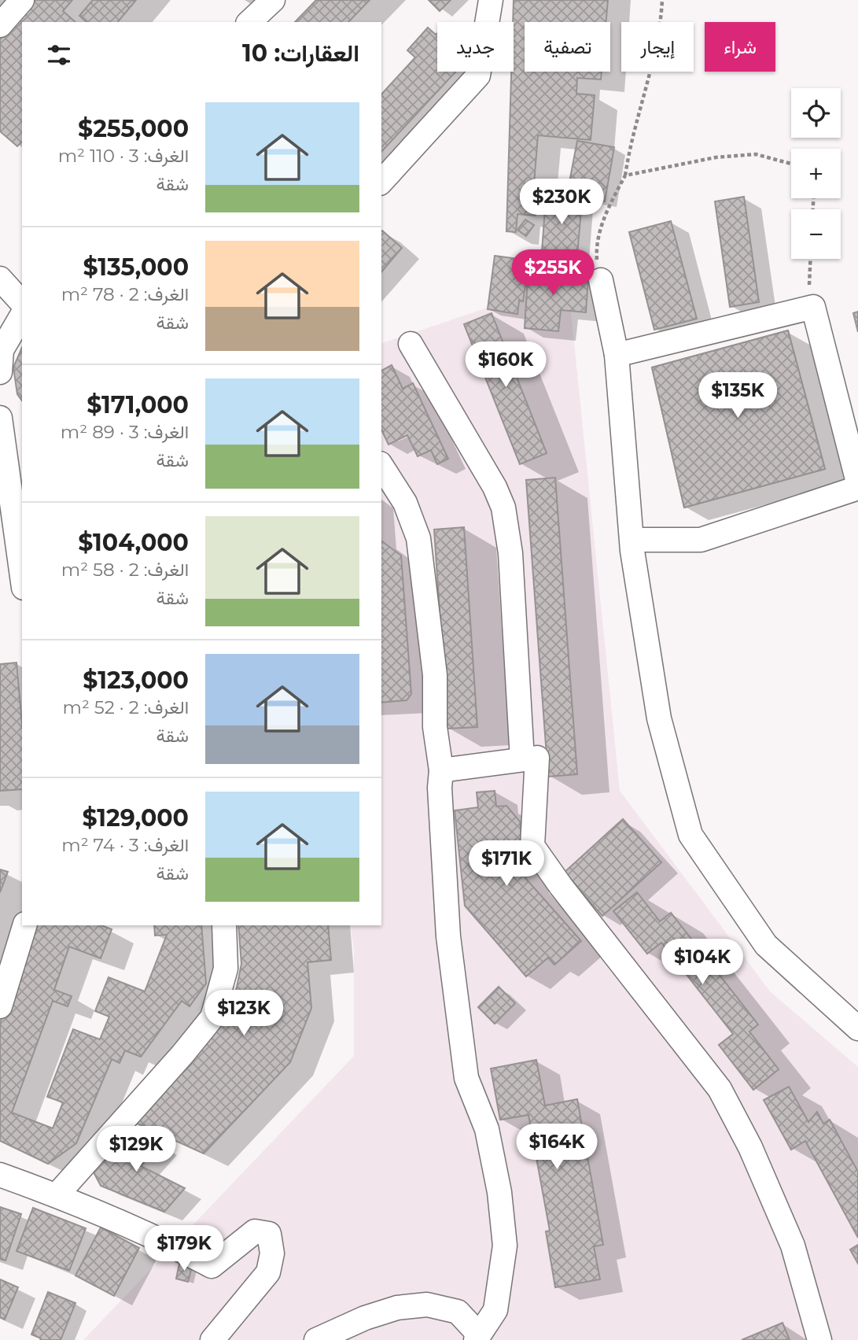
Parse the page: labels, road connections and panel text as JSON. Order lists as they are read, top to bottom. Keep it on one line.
{"page":{"chip":["شراء","إيجار","تصفية","جديد"],"heading":"العقارات: 10","map_buttons":["+","−"],"list":[{"name":"$255,000","note":"الغرف: 3 · 110 m² · شقة"},{"name":"$135,000","note":"الغرف: 2 · 78 m² · شقة"},{"name":"$171,000","note":"الغرف: 3 · 89 m² · شقة"},{"name":"$104,000","note":"الغرف: 2 · 58 m² · شقة"},{"name":"$123,000","note":"الغرف: 2 · 52 m² · شقة"},{"name":"$129,000","note":"الغرف: 3 · 74 m² · شقة"}],"price":["$230K","$255K","$160K","$135K","$171K","$104K","$123K","$164K","$129K","$179K"]}}
